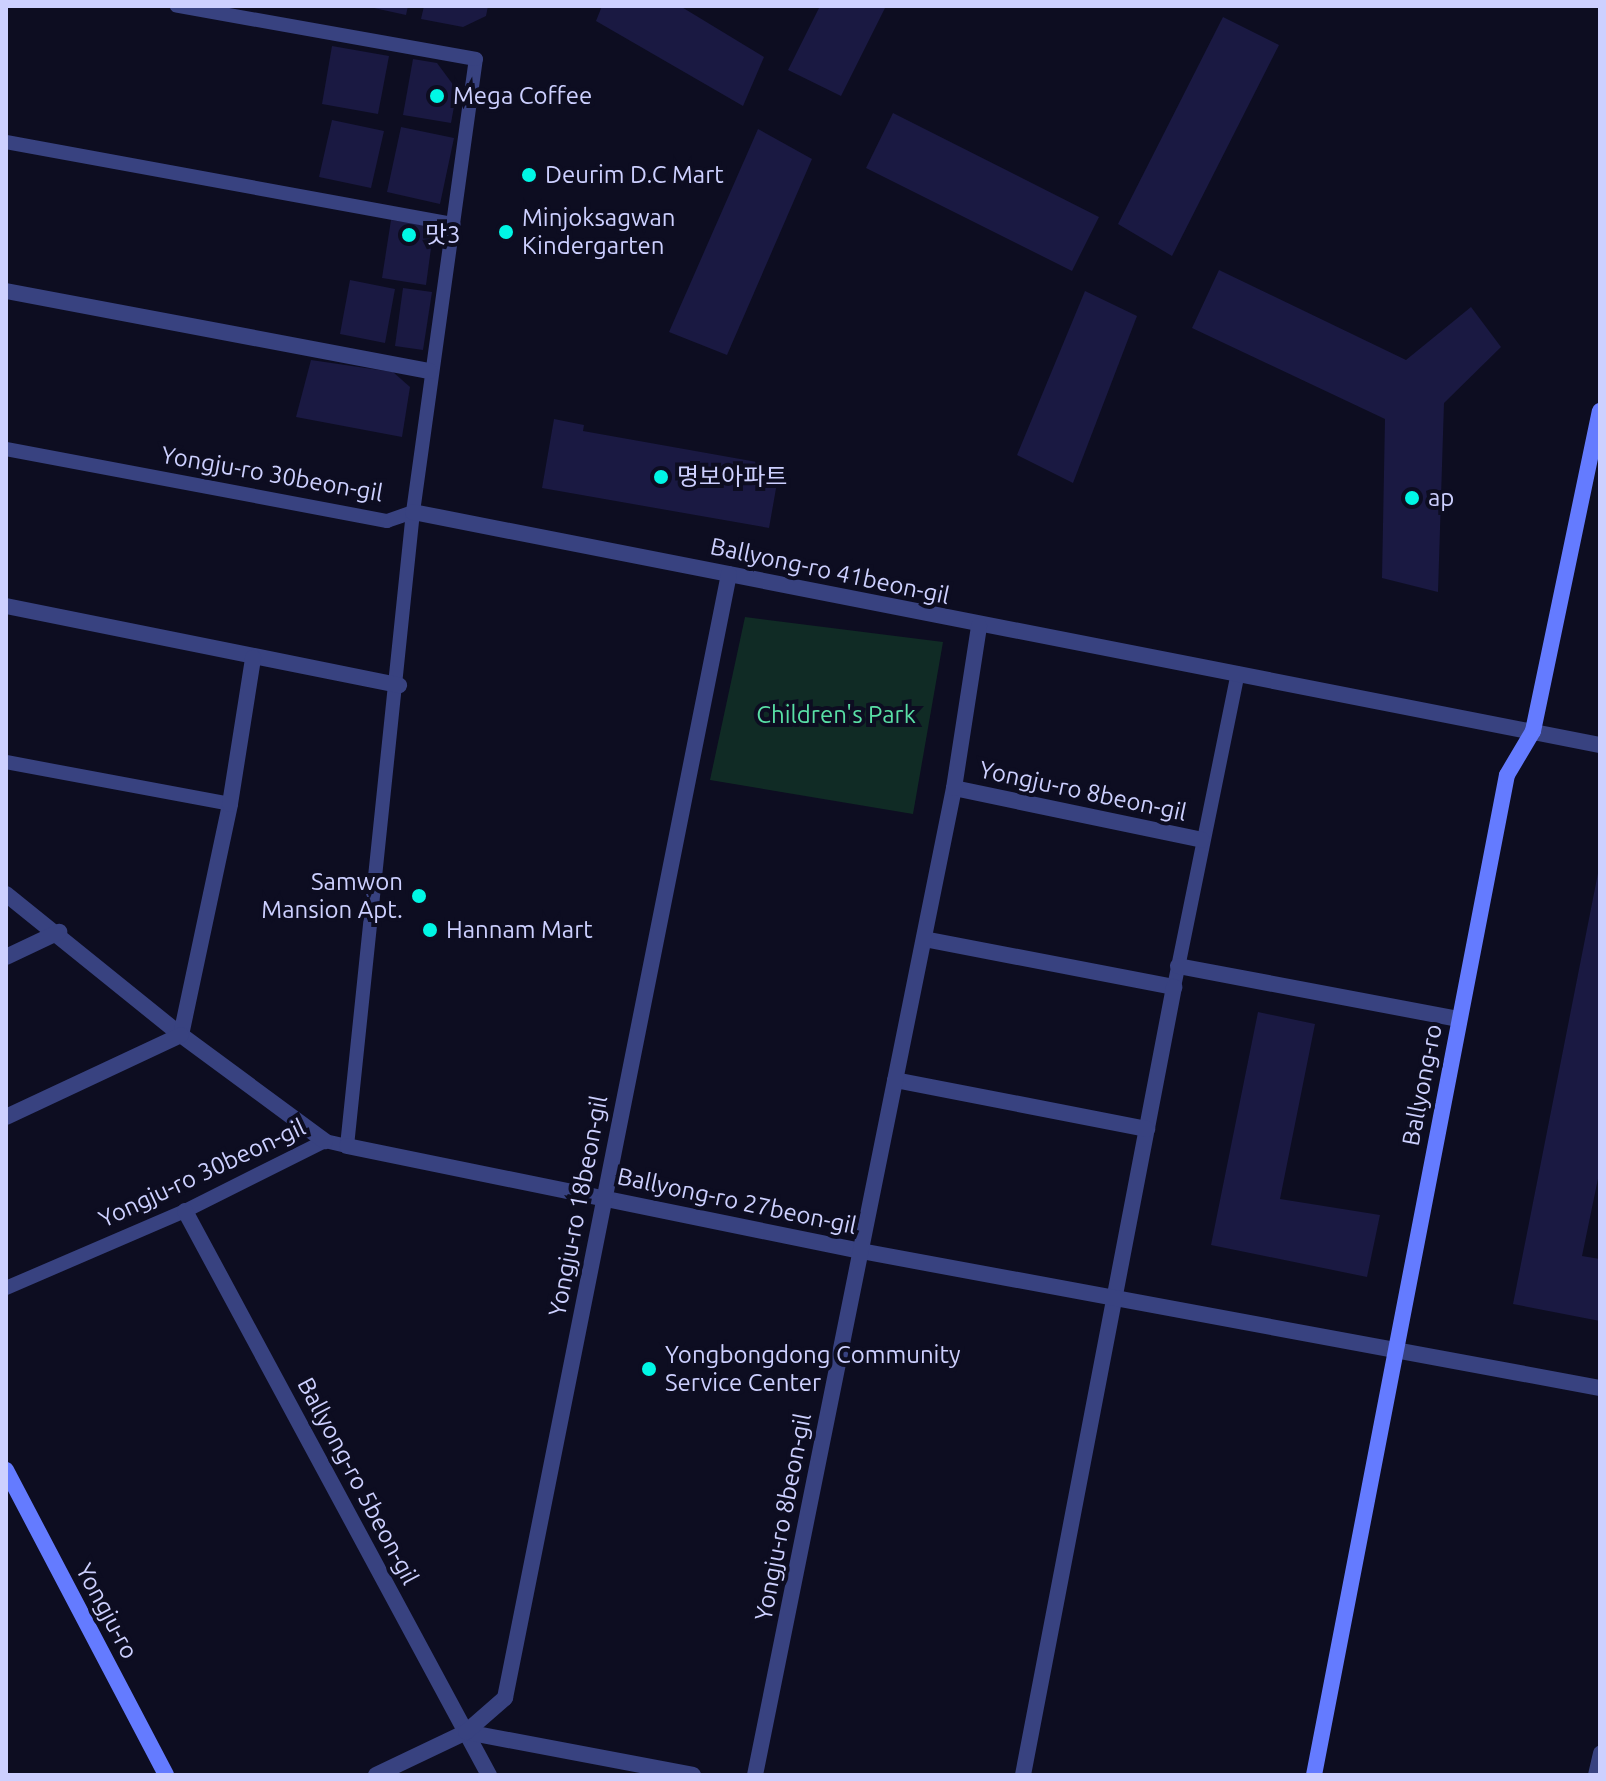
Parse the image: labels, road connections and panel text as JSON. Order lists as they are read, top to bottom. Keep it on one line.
{"streets":{"street":["Ballyong-ro 41beon-gil","Yongju-ro 8beon-gil","Ballyong-ro","Ballyong-ro 27beon-gil","Yongju-ro 18beon-gil","Ballyong-ro 5beon-gil","Yongju-ro"],"lane":["Yongju-ro 30beon-gil"]},"crossings":[["Yongju-ro 30beon-gil","Ballyong-ro 41beon-gil"],["Yongju-ro 30beon-gil","Ballyong-ro 27beon-gil"],["Yongju-ro 30beon-gil","Ballyong-ro 5beon-gil"],["Ballyong-ro 41beon-gil","Yongju-ro 8beon-gil"],["Ballyong-ro 41beon-gil","Ballyong-ro"],["Ballyong-ro 41beon-gil","Yongju-ro 18beon-gil"],["Yongju-ro 8beon-gil","Ballyong-ro 27beon-gil"],["Ballyong-ro","Ballyong-ro 27beon-gil"],["Ballyong-ro 27beon-gil","Yongju-ro 18beon-gil"],["Yongju-ro 18beon-gil","Ballyong-ro 5beon-gil"]],"parks":["Children's Park"],"places":["Mega Coffee","Deurim D.C Mart","Minjoksagwan Kindergarten","맛3","명보아파트","ap","Samwon Mansion Apt.","Hannam Mart","Yongbongdong Community Service Center"]}
